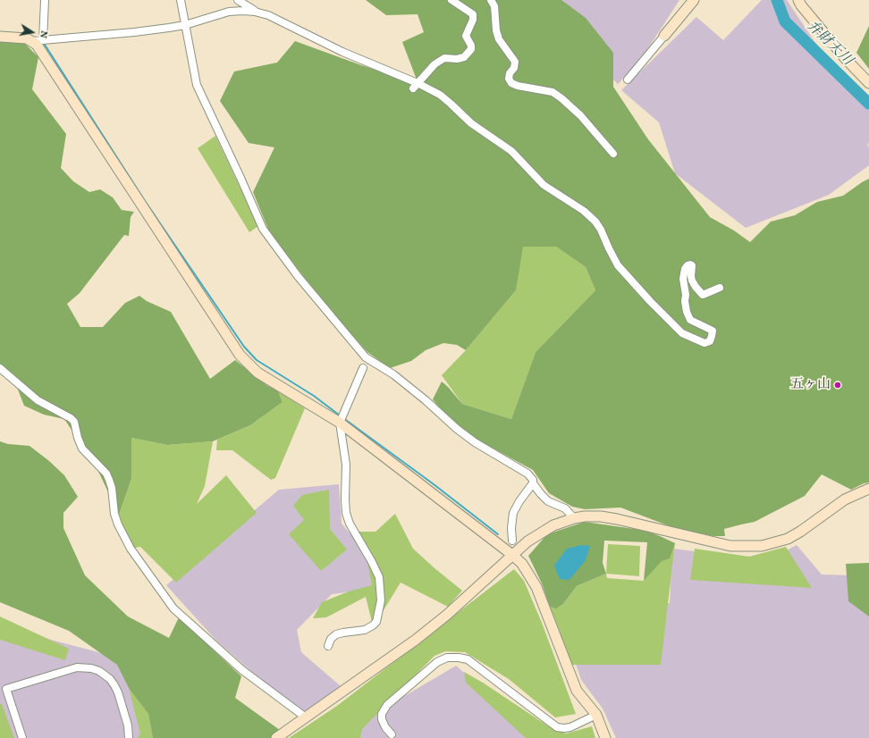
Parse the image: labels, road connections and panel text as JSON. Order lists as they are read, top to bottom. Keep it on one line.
{"water":["弁財天川"],"places":["五ヶ山"],"north":"right"}
